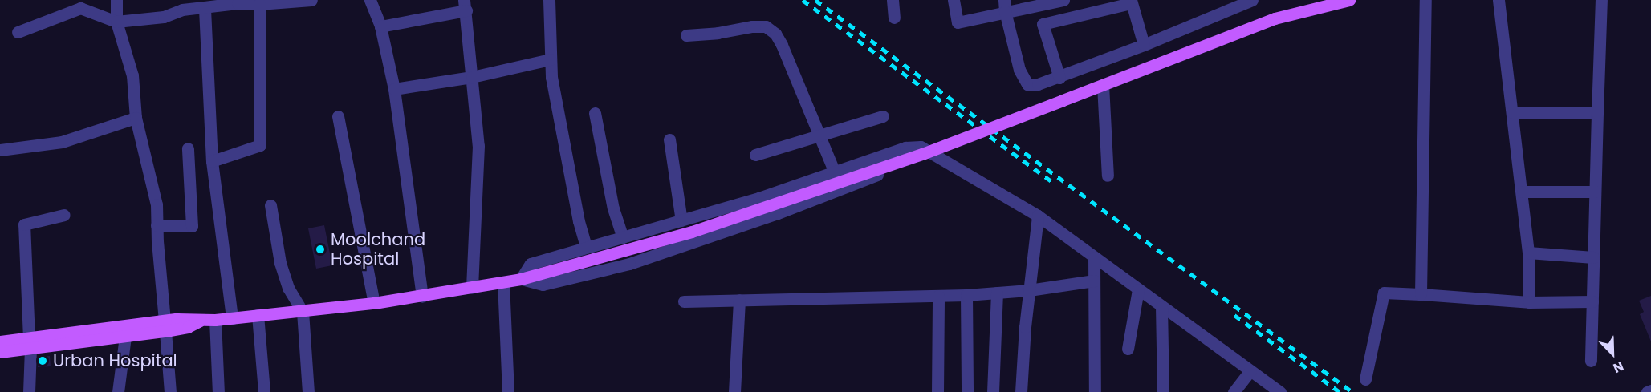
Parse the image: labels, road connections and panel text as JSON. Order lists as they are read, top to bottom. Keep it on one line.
{"places":["Moolchand Hospital","Urban Hospital"],"north":"bottom right"}
